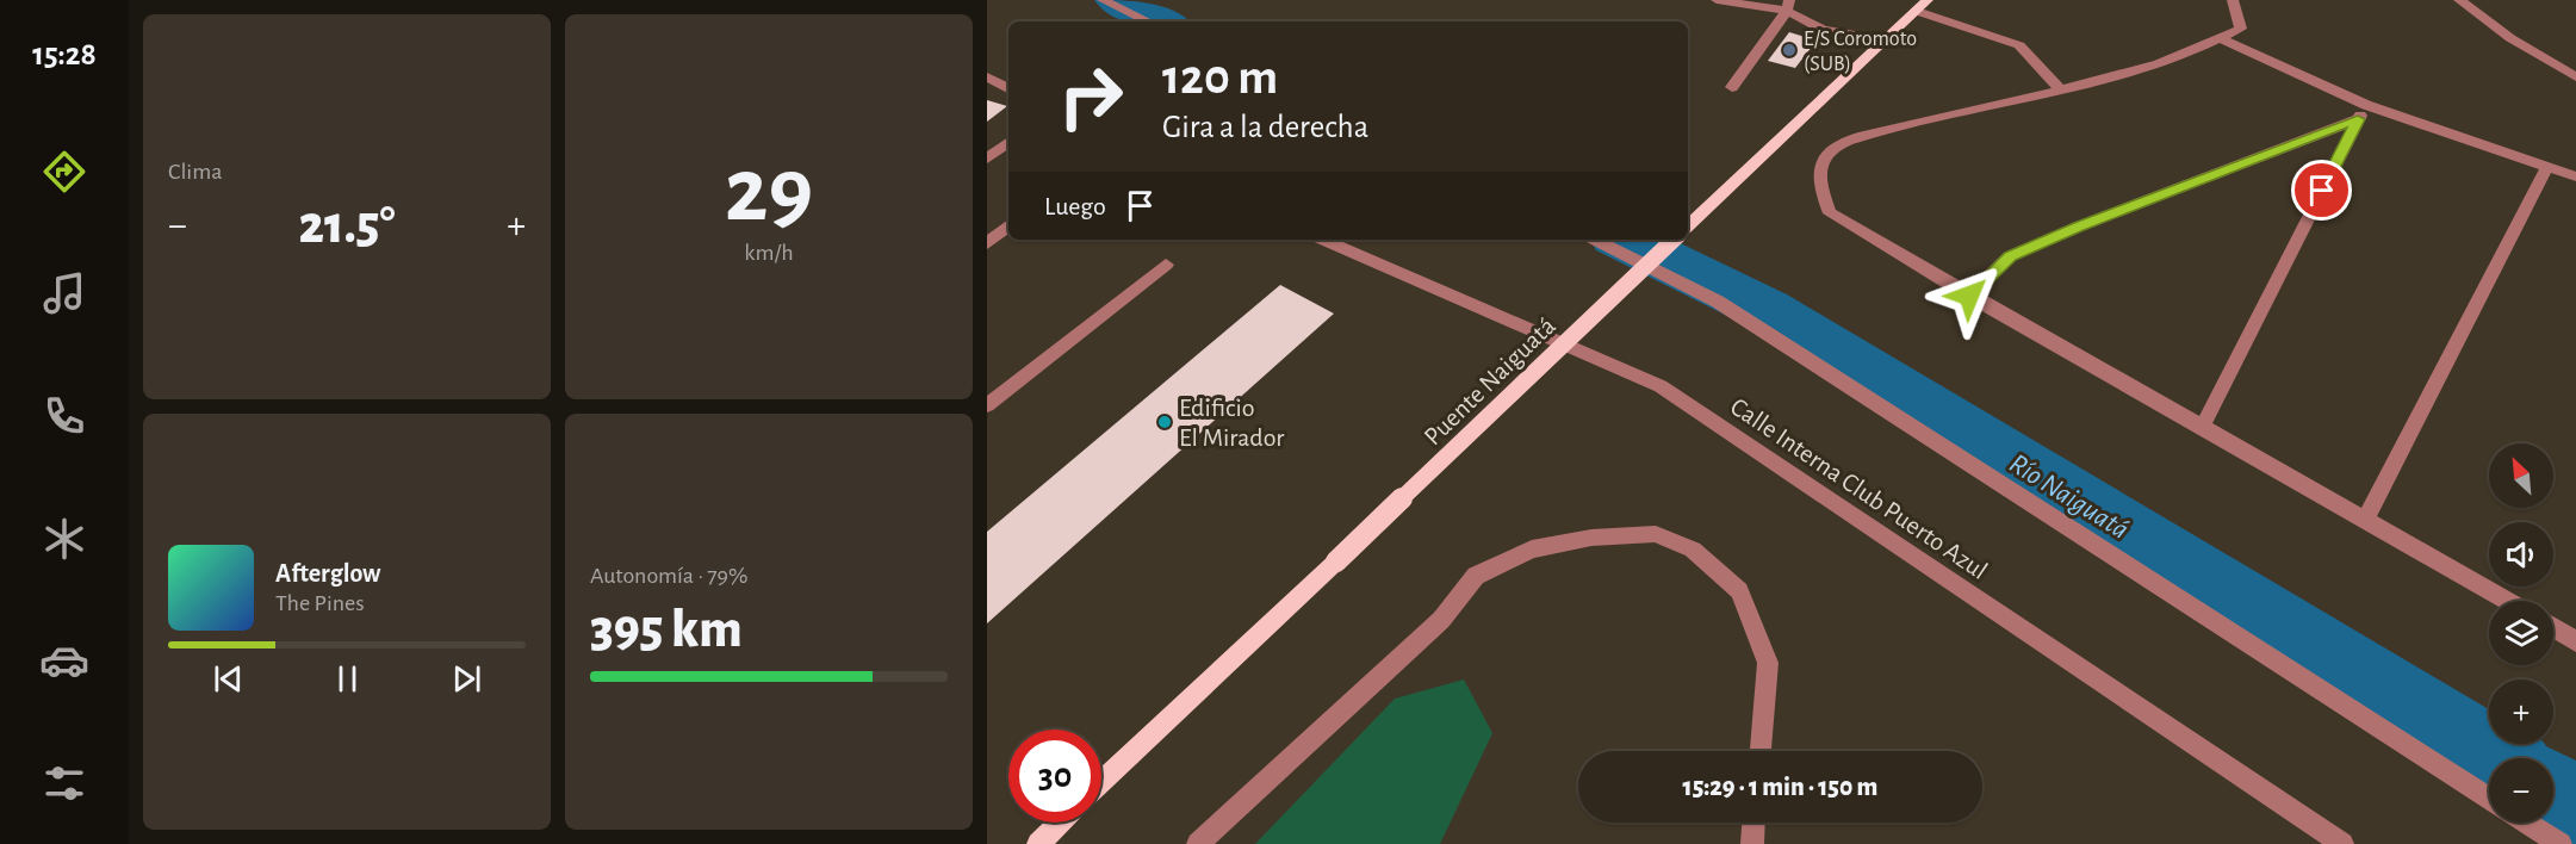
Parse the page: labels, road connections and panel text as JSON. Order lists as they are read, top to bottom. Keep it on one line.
{"streets":{"main road":["Puente Naiguatá"],"street":["Calle Interna Club Puerto Azul"]},"water":["Río Naiguatá"],"places":["E/S Coromoto (SUB)","Edificio El Mirador"],"north":"top left","page":{"tabs":"15:28","tile":["Clima",["29","km/h"],["Autonomía · 79%","395 km"]],"turn":["120 m","Gira a la derecha"],"then":"Luego","heat":["−","21.5°","+"],"map_buttons":["+","−"],"song":["Afterglow","The Pines"],"limit":"30","trip":"15:29 · 1 min · 150 m"}}
